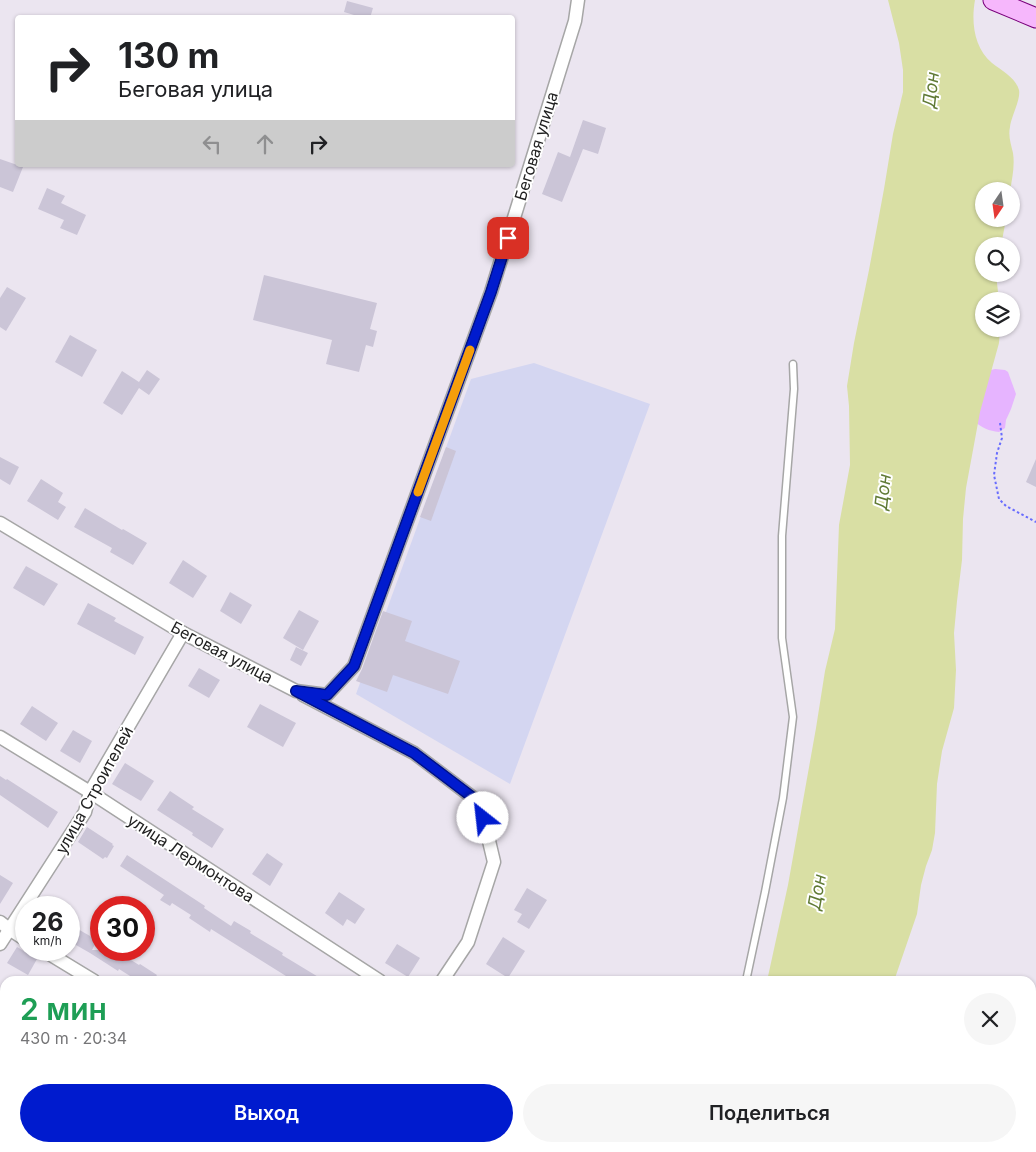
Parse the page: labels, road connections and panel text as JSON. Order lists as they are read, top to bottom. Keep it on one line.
{"streets":{"street":["Беговая улица","улица Строителей","улица Лермонтова"]},"crossings":[["Беговая улица","улица Строителей"],["улица Строителей","улица Лермонтова"]],"water":["Дон"],"north":"bottom","page":{"turn":["130 m","Беговая улица"],"speed":"26 km/h","limit":"30","heading":["2 мин","430 m · 20:34"],"buttons":["Выход","Поделиться"]}}
